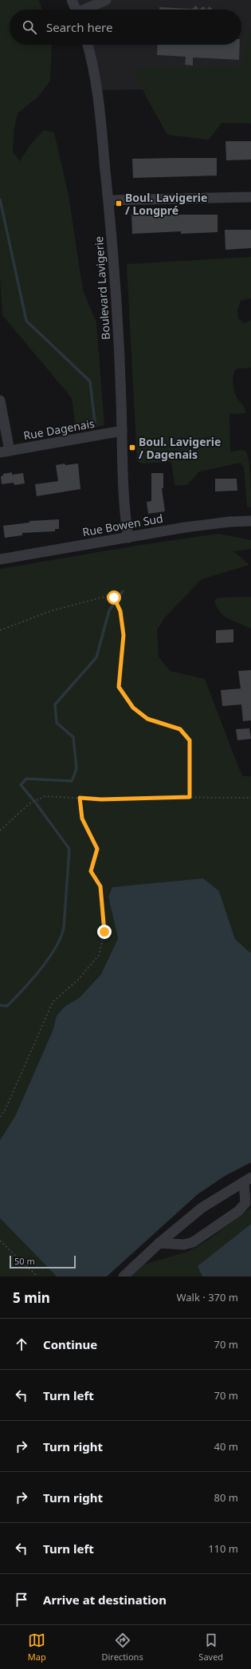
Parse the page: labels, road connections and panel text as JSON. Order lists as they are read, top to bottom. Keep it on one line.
{"streets":{"street":["Boulevard Lavigerie","Rue Dagenais","Rue Bowen Sud"]},"crossings":[["Boulevard Lavigerie","Rue Dagenais"],["Boulevard Lavigerie","Rue Bowen Sud"]],"places":{"transit":["Boul. Lavigerie / Longpré","Boul. Lavigerie / Dagenais"]},"scale_bar":"50 m","page":{"search":"Search here","scale":"50 m","heading":["5 min","Walk · 370 m"],"list":[["Continue","70 m"],["Turn left","70 m"],["Turn right","40 m"],["Turn right","80 m"],["Turn left","110 m"],"Arrive at destination"],"nav":["Map","Directions","Saved"]}}
